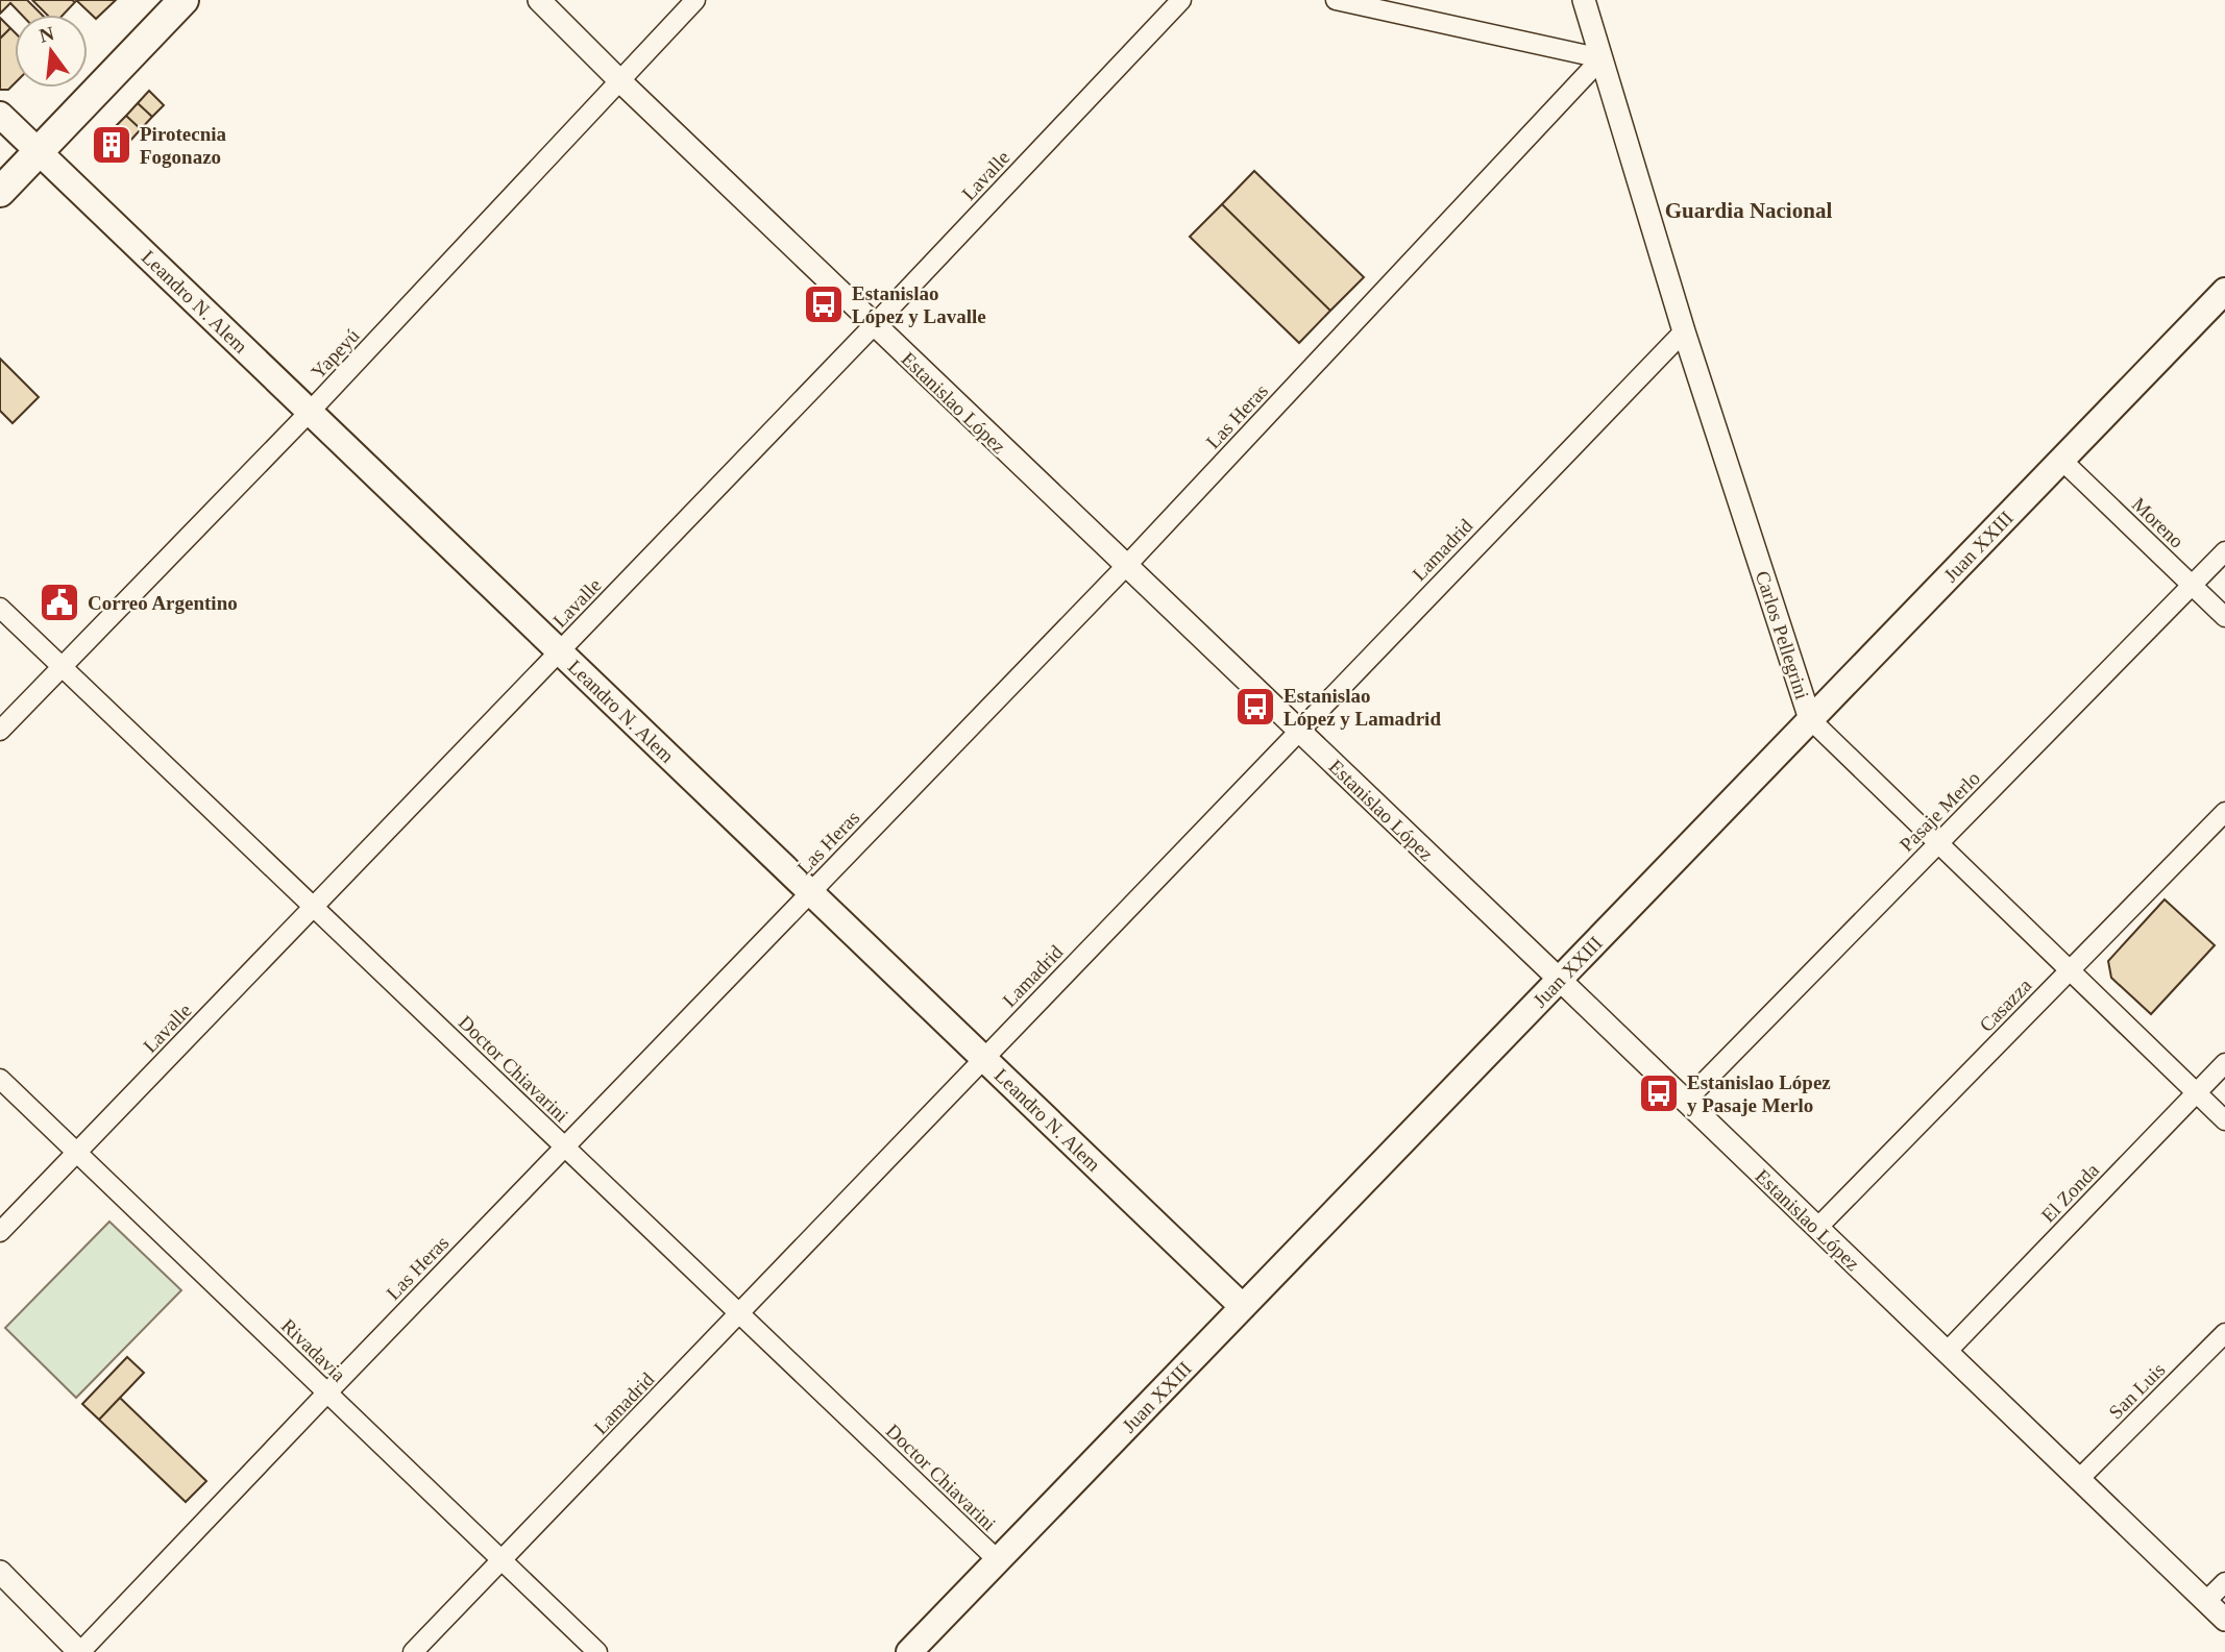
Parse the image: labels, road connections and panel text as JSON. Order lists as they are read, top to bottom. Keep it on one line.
{"streets":{"main road":["Leandro N. Alem","Juan XXIII"],"street":["Lavalle","Yapeyú","Estanislao López","Las Heras","Moreno","Lamadrid","Carlos Pellegrini","Pasaje Merlo","Casazza","Doctor Chiavarini","El Zonda","Rivadavia","San Luis"]},"crossings":[["Lavalle","Leandro N. Alem"],["Lavalle","Estanislao López"],["Lavalle","Doctor Chiavarini"],["Lavalle","Rivadavia"],["Leandro N. Alem","Yapeyú"],["Leandro N. Alem","Las Heras"],["Leandro N. Alem","Juan XXIII"],["Leandro N. Alem","Lamadrid"],["Yapeyú","Estanislao López"],["Yapeyú","Doctor Chiavarini"],["Estanislao López","Las Heras"],["Estanislao López","Juan XXIII"],["Estanislao López","Lamadrid"],["Estanislao López","Pasaje Merlo"],["Estanislao López","Casazza"],["Estanislao López","El Zonda"],["Estanislao López","San Luis"],["Las Heras","Carlos Pellegrini"],["Las Heras","Doctor Chiavarini"],["Las Heras","Rivadavia"],["Moreno","Juan XXIII"],["Moreno","Pasaje Merlo"],["Juan XXIII","Carlos Pellegrini"],["Juan XXIII","Doctor Chiavarini"],["Lamadrid","Carlos Pellegrini"],["Lamadrid","Doctor Chiavarini"],["Lamadrid","Rivadavia"],["Carlos Pellegrini","Pasaje Merlo"],["Carlos Pellegrini","Casazza"],["Carlos Pellegrini","El Zonda"]],"districts":["Guardia Nacional"],"places":{"building":["Pirotecnia Fogonazo"],"bus stop":["Estanislao López y Lavalle","Estanislao López y Lamadrid","Estanislao López y Pasaje Merlo"],"public building":["Correo Argentino"]},"north":"top"}
